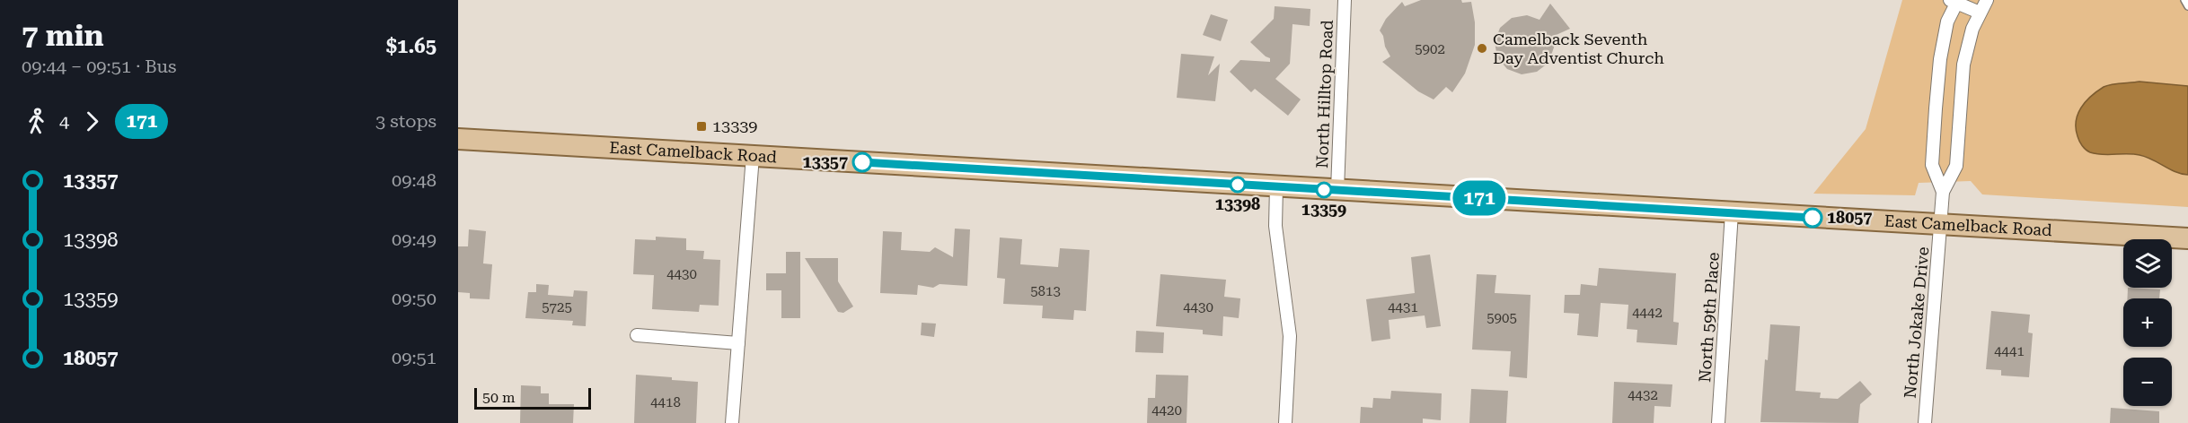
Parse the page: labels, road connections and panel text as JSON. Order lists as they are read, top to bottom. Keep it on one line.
{"streets":{"main road":["East Camelback Road"],"street":["North Hilltop Road","North 59th Place","North Jokake Drive"]},"crossings":[["North Hilltop Road","East Camelback Road"],["East Camelback Road","North 59th Place"],["East Camelback Road","North Jokake Drive"]],"places":{"other":["Camelback Seventh Day Adventist Church","13357","13398","13359","18057"],"transit":["13339"]},"lines":["bus line 171"],"house_numbers":["5902","4430","5813","5725","4430","4431","4442","5905","4441","4432","4418","4420"],"scale_bar":"50 m","page":{"heading":["7 min","09:44 – 09:51 · Bus","$1.65"],"on_map":"171","legs":["4","171","3 stops"],"list":[{"name":"13357","value":"09:48"},{"name":"13398","value":"09:49"},{"name":"13359","value":"09:50"},{"name":"18057","value":"09:51"}],"map_buttons":["+","−"],"scale":"50 m"}}
